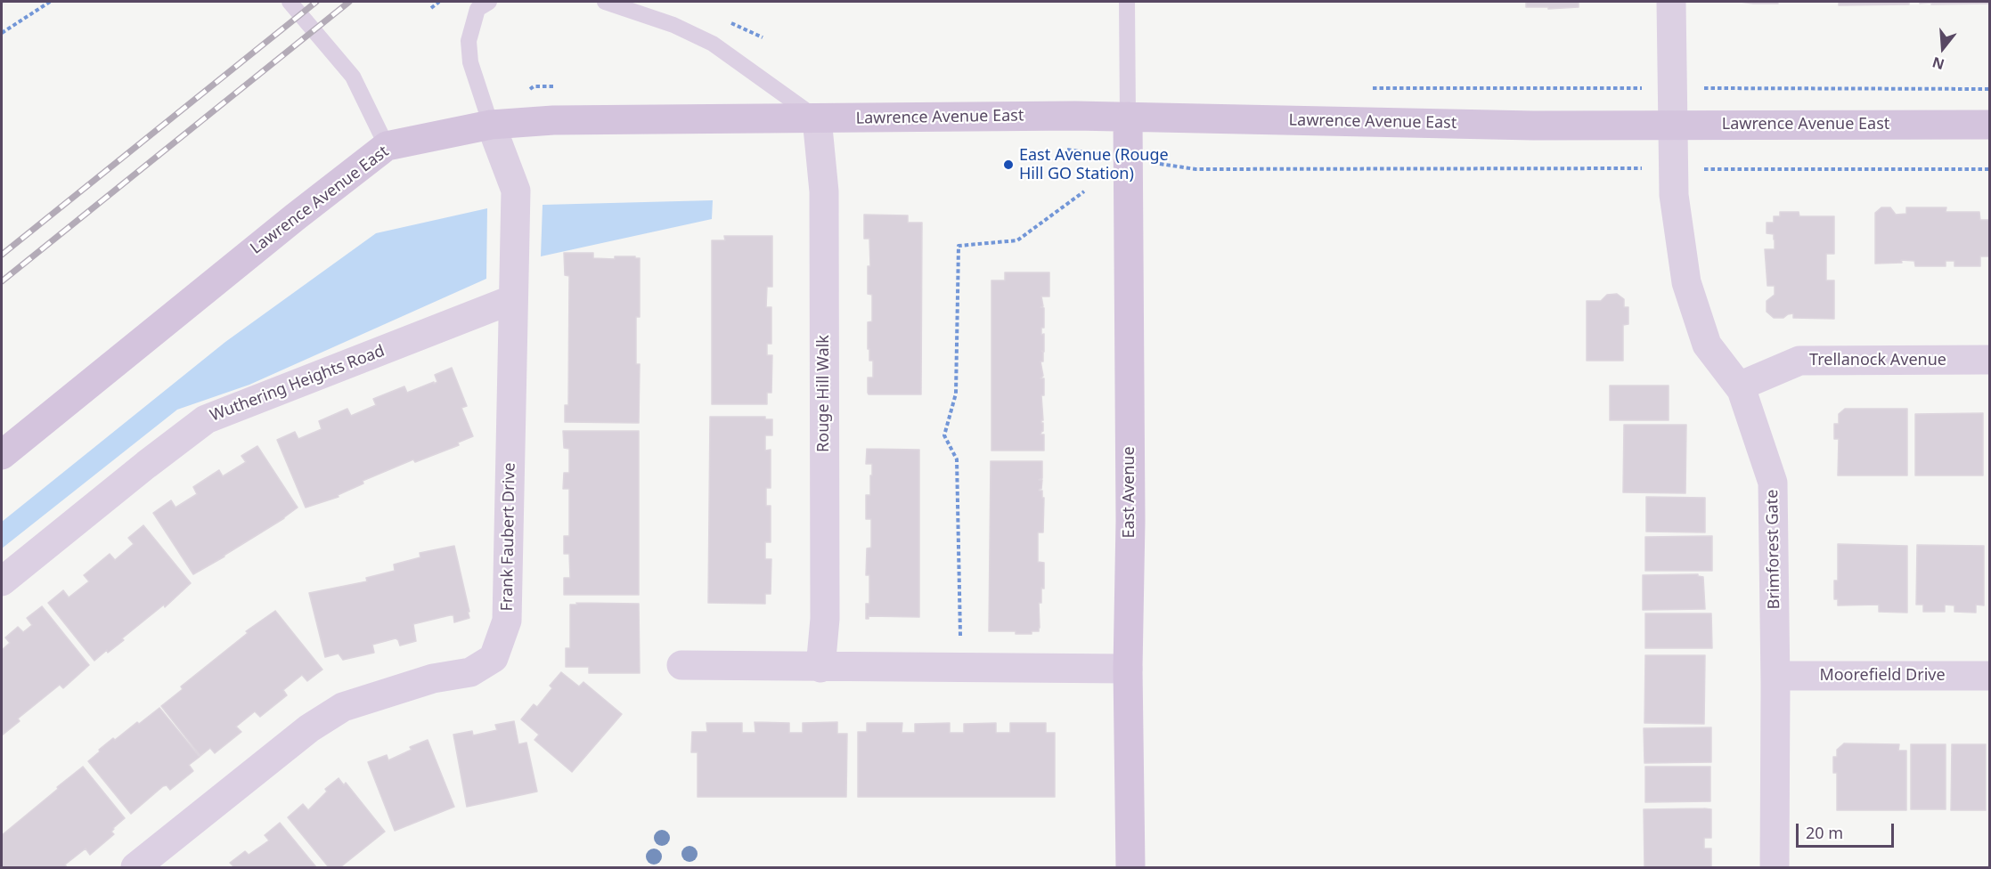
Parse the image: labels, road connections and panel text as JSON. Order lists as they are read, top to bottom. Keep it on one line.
{"streets":{"street":["Lawrence Avenue East","Trellanock Avenue","Wuthering Heights Road","Rouge Hill Walk","East Avenue","Frank Faubert Drive","Brimforest Gate","Moorefield Drive"]},"crossings":[["Lawrence Avenue East","Rouge Hill Walk"],["Lawrence Avenue East","East Avenue"],["Lawrence Avenue East","Frank Faubert Drive"],["Lawrence Avenue East","Brimforest Gate"],["Trellanock Avenue","Brimforest Gate"],["Wuthering Heights Road","Frank Faubert Drive"],["Brimforest Gate","Moorefield Drive"]],"places":["East Avenue (Rouge Hill GO Station)"],"scale_bar":"20 m","north":"bottom"}
